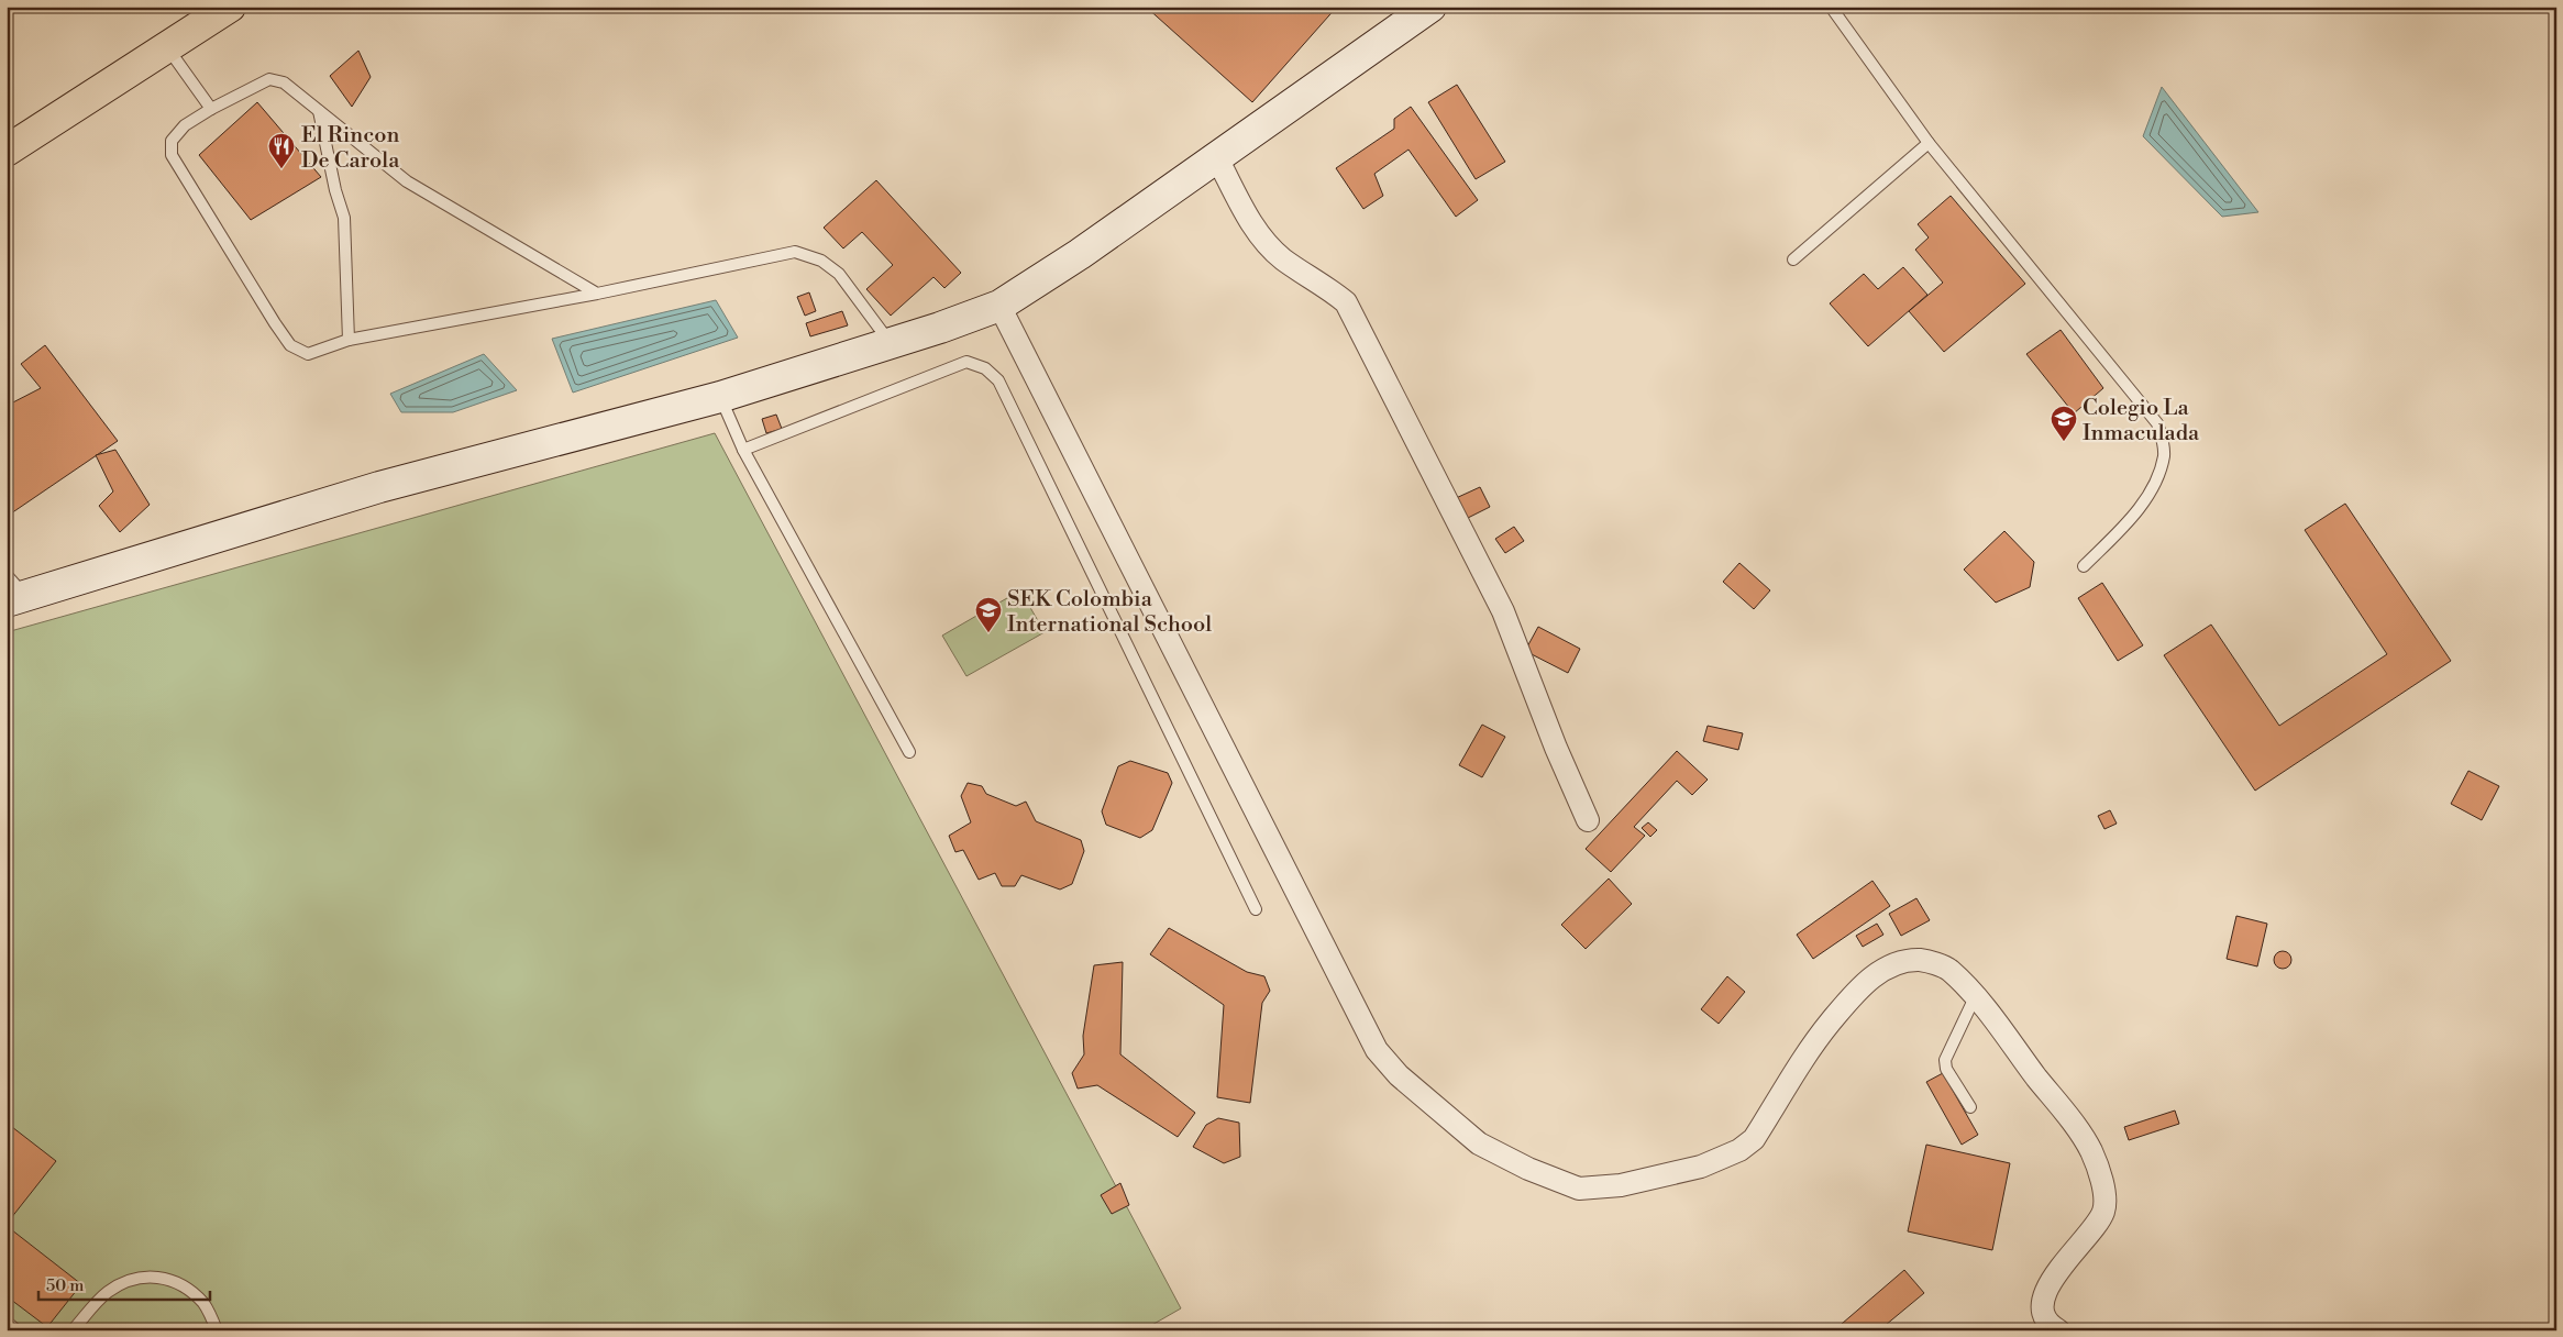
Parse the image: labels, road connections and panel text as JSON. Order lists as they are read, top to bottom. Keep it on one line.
{"places":{"restaurant":["El Rincon De Carola"],"school or university":["Colegio La Inmaculada","SEK Colombia International School"]},"scale_bar":"50 m"}
